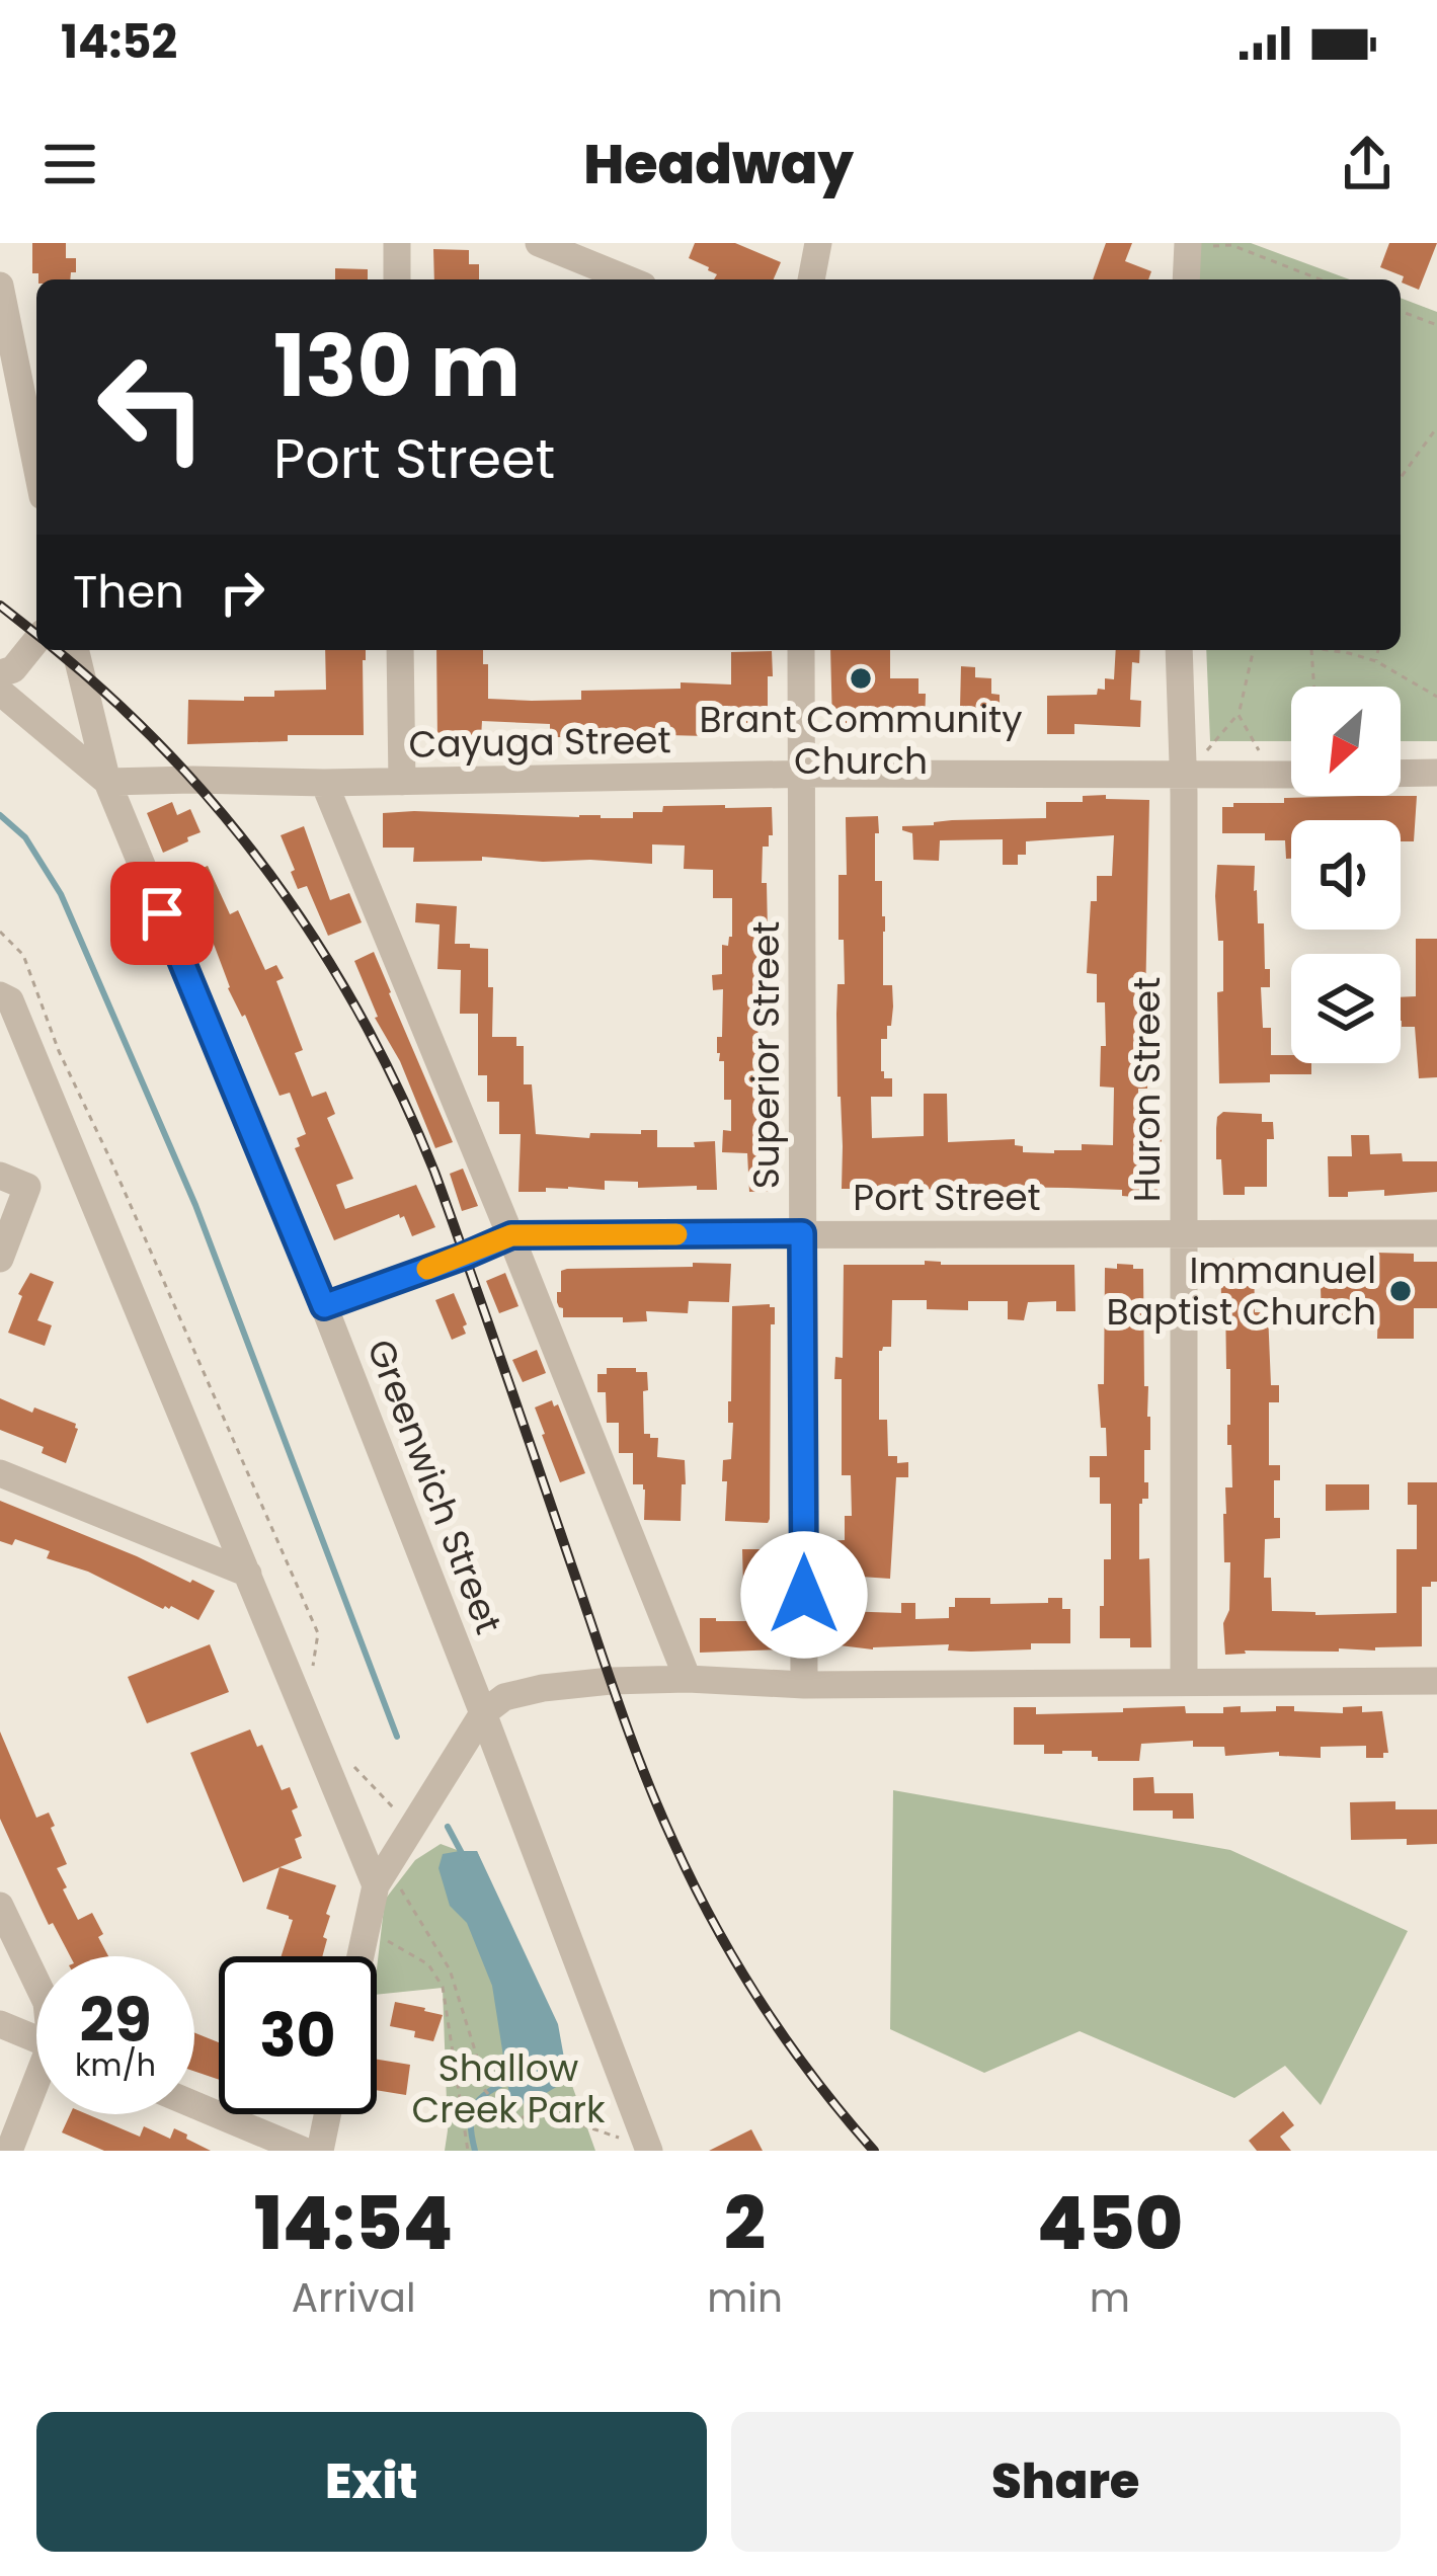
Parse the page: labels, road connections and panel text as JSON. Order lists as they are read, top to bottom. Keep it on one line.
{"streets":{"street":["Cayuga Street","Superior Street","Huron Street","Port Street","Greenwich Street"]},"crossings":[["Cayuga Street","Superior Street"],["Cayuga Street","Huron Street"],["Cayuga Street","Greenwich Street"],["Superior Street","Port Street"],["Huron Street","Port Street"],["Port Street","Greenwich Street"]],"parks":["Shallow Creek Park"],"places":["Brant Community Church","Immanuel Baptist Church"],"north":"bottom left","page":{"status":"14:52","header":"Headway","turn":["130 m","Port Street"],"then":"Then","speed":"29 km/h","limit":"30","eta":["14:54","Arrival","2","min","450","m"],"buttons":["Exit","Share"]}}
